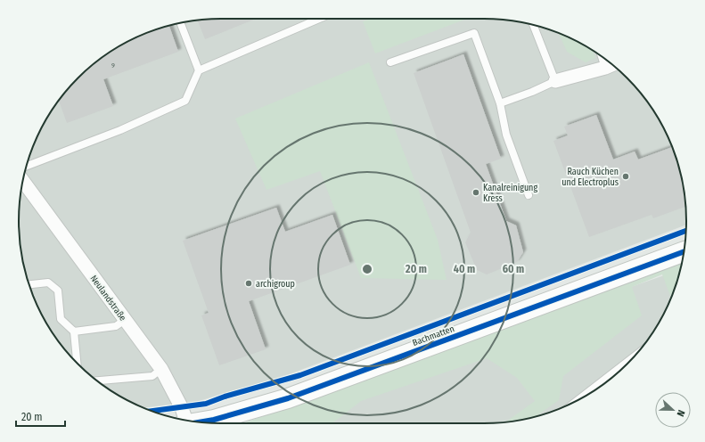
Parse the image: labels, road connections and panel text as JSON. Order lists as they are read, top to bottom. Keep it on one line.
{"streets":{"street":["Neulandstraße","Bachmatten"]},"places":["Rauch Küchen und Electroplus","Kanalreinigung Kress","archigroup"],"house_numbers":["9"],"scale_bar":"20 m","north":"right","rings":["20 m","40 m","60 m"]}
